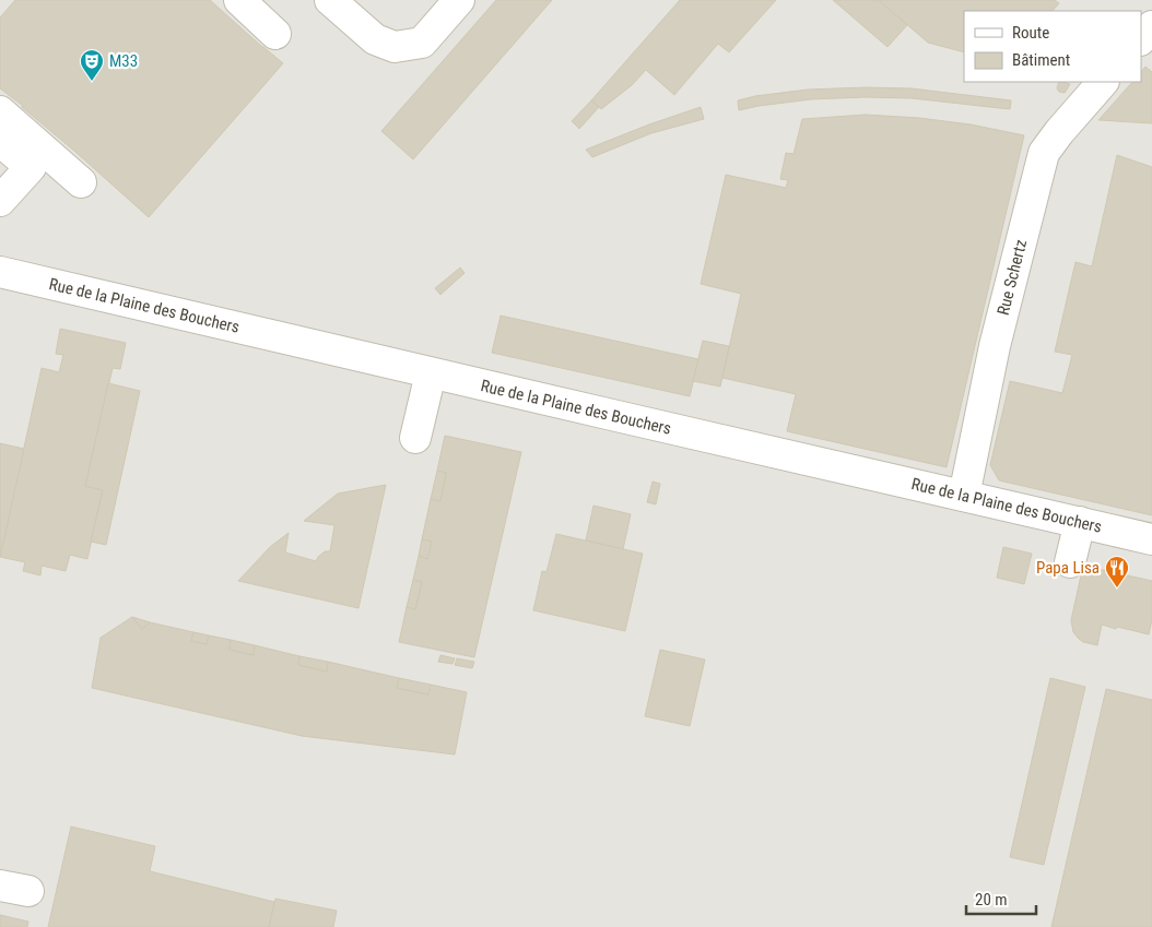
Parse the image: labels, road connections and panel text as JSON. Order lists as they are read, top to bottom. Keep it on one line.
{"streets":{"street":["Rue Schertz","Rue de la Plaine des Bouchers"]},"crossings":[["Rue Schertz","Rue de la Plaine des Bouchers"]],"places":{"theatre":["M33"],"restaurant":["Papa Lisa"]},"legend":["Route","Bâtiment"],"scale_bar":"20 m"}
